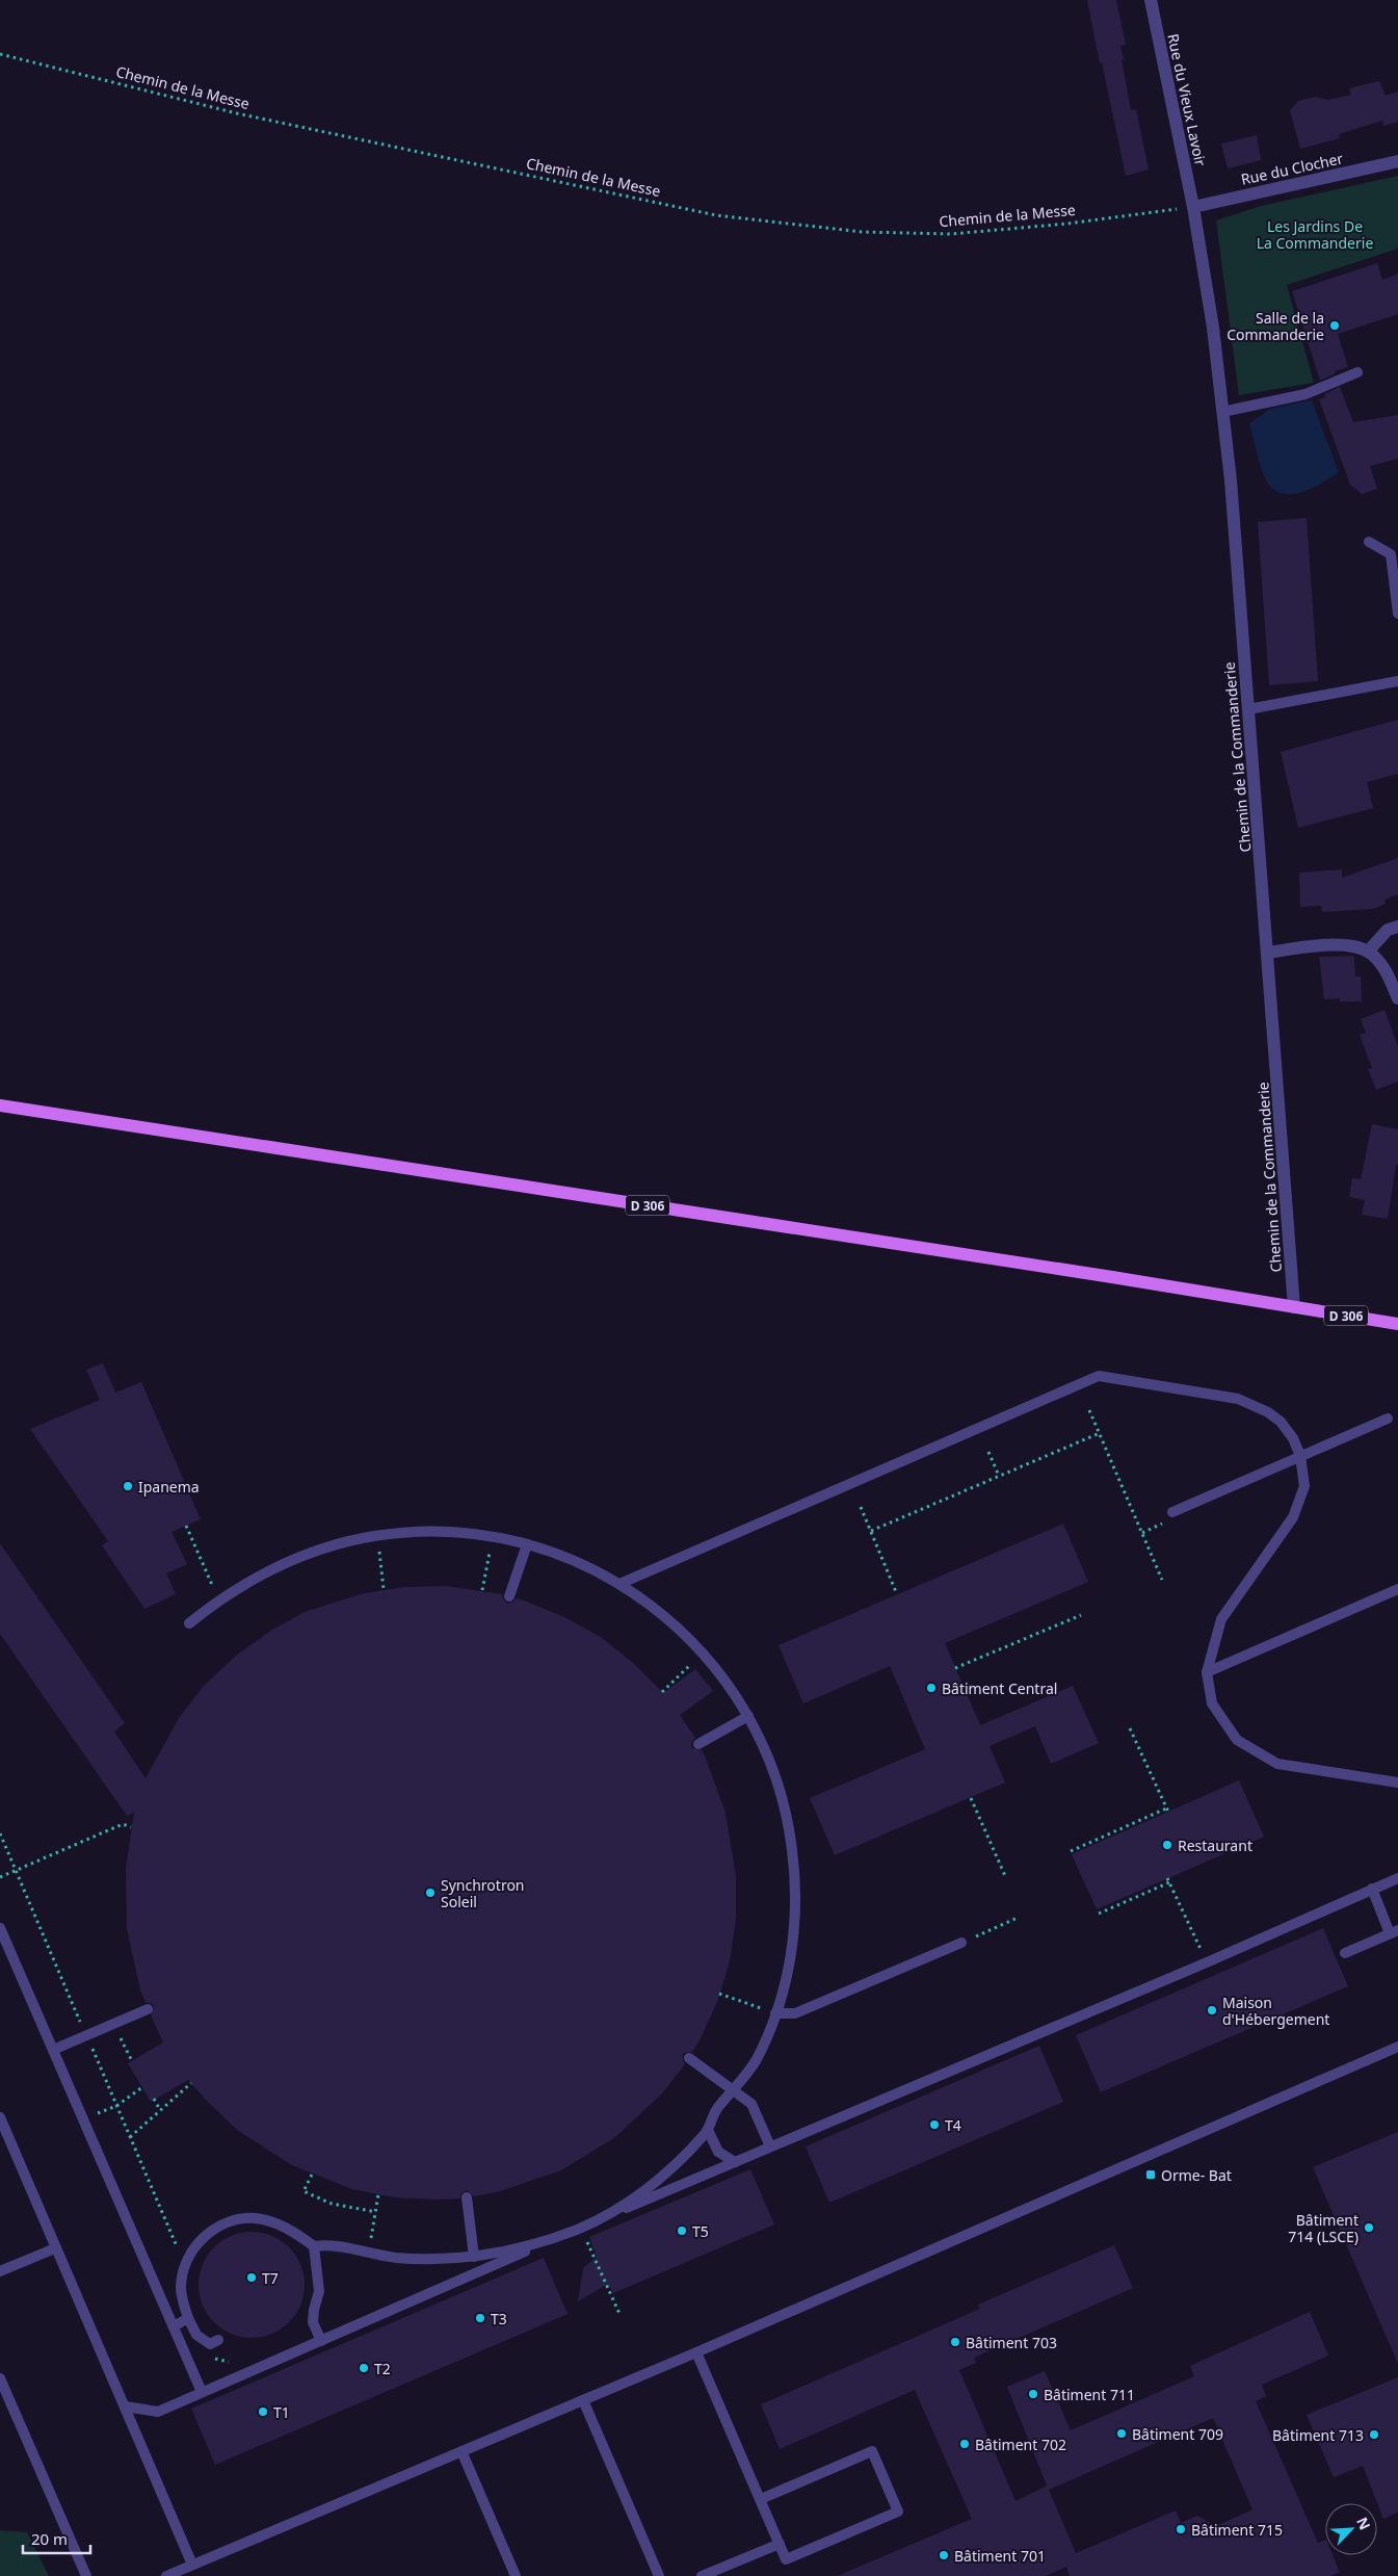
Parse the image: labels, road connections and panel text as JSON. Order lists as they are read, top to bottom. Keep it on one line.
{"streets":{"main road":["D 306"],"street":["Rue du Vieux Lavoir","Rue du Clocher","Chemin de la Commanderie"],"path":["Chemin de la Messe"]},"crossings":[["Chemin de la Messe","Rue du Vieux Lavoir"],["Chemin de la Messe","Rue du Clocher"],["Chemin de la Messe","Chemin de la Commanderie"],["Rue du Vieux Lavoir","Rue du Clocher"],["Rue du Vieux Lavoir","Chemin de la Commanderie"],["Rue du Clocher","Chemin de la Commanderie"],["Chemin de la Commanderie","D 306"]],"parks":["Les Jardins De La Commanderie"],"places":{"other":["Salle de la Commanderie","Ipanema","Bâtiment Central","Restaurant","Synchrotron Soleil","Maison d'Hébergement","T4","Bâtiment 714 (LSCE)","T5","T7","T3","Bâtiment 703","T2","Bâtiment 711","T1","Bâtiment 709","Bâtiment 713","Bâtiment 702","Bâtiment 715","Bâtiment 701"],"transit":["Orme- Bat"]},"scale_bar":"20 m","north":"top right"}
